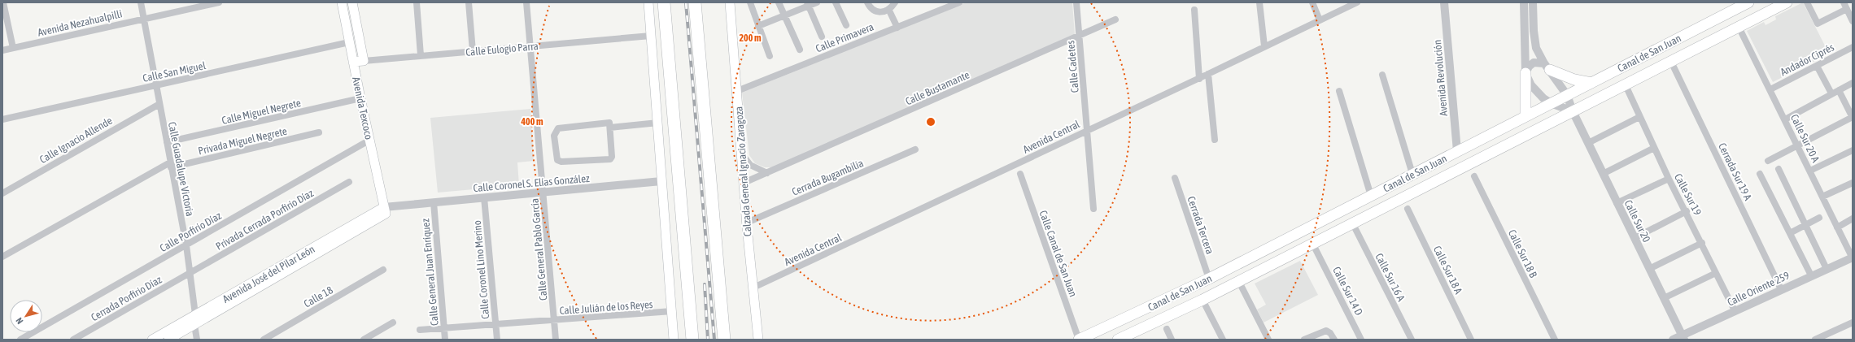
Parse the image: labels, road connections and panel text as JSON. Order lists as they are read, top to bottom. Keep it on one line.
{"streets":{"main road":["Calle Eulogio Parra","Canal de San Juan","Avenida Texcoco","Calzada General Ignacio Zaragoza","Avenida José del Pilar León"],"street":["Avenida Nezahualpilli","Calle Primavera","Andador Ciprés","Calle Cadetes","Calle San Miguel","Avenida Revolución","Calle Bustamante","Calle Miguel Negrete","Avenida Central","Calle Sur 20 A","Calle Ignacio Allende","Privada Miguel Negrete","Calle Guadalupe Victoria","Cerrada Sur 19 A","Cerrada Bugambilia","Calle Coronel S. Elías González","Calle Sur 19","Privada Cerrada Porfirio Díaz","Calle Sur 20","Cerrada Tercera","Calle Porfirio Díaz","Calle General Pablo García","Calle Canal de San Juan","Calle Sur 18 B","Calle Coronel Lino Merino","Calle Sur 18 A","Calle General Juan Enríquez","Calle Sur 16 A","Calle Oriente 259","Calle Sur 14 D","Calle 18","Cerrada Porfirio Díaz","Calle Julián de los Reyes"]},"crossings":[["Avenida Nezahualpilli","Calle Guadalupe Victoria"],["Calle Primavera","Calzada General Ignacio Zaragoza"],["Calle Eulogio Parra","Avenida Texcoco"],["Calle Eulogio Parra","Calle General Pablo García"],["Canal de San Juan","Avenida Revolución"],["Canal de San Juan","Calle Sur 20 A"],["Canal de San Juan","Cerrada Sur 19 A"],["Canal de San Juan","Calle Sur 19"],["Canal de San Juan","Calle Sur 20"],["Canal de San Juan","Cerrada Tercera"],["Canal de San Juan","Calle Canal de San Juan"],["Canal de San Juan","Calle Sur 16 A"],["Canal de San Juan","Calle Sur 14 D"],["Andador Ciprés","Calle Sur 20 A"],["Calle Cadetes","Calle Bustamante"],["Calle Cadetes","Avenida Central"],["Calle San Miguel","Avenida Texcoco"],["Calle San Miguel","Calle Guadalupe Victoria"],["Calle Bustamante","Calzada General Ignacio Zaragoza"],["Avenida Texcoco","Calle Miguel Negrete"],["Avenida Texcoco","Calle Coronel S. Elías González"],["Avenida Texcoco","Calle Porfirio Díaz"],["Avenida Texcoco","Avenida José del Pilar León"],["Calle Miguel Negrete","Calle Guadalupe Victoria"],["Avenida Central","Calzada General Ignacio Zaragoza"],["Calle Sur 20 A","Calle Oriente 259"],["Calle Ignacio Allende","Calle Guadalupe Victoria"],["Privada Miguel Negrete","Calle Guadalupe Victoria"],["Calle Guadalupe Victoria","Privada Cerrada Porfirio Díaz"],["Calle Guadalupe Victoria","Calle Porfirio Díaz"],["Calle Guadalupe Victoria","Avenida José del Pilar León"],["Calle Guadalupe Victoria","Cerrada Porfirio Díaz"],["Calzada General Ignacio Zaragoza","Cerrada Bugambilia"],["Cerrada Sur 19 A","Calle Oriente 259"],["Calle Coronel S. Elías González","Calle General Pablo García"],["Calle Coronel S. Elías González","Calle Coronel Lino Merino"],["Calle Coronel S. Elías González","Calle General Juan Enríquez"],["Calle Coronel S. Elías González","Avenida José del Pilar León"],["Calle Sur 19","Calle Oriente 259"],["Privada Cerrada Porfirio Díaz","Cerrada Porfirio Díaz"],["Calle Sur 20","Calle Oriente 259"],["Calle General Pablo García","Calle Julián de los Reyes"],["Calle Coronel Lino Merino","Calle Julián de los Reyes"],["Calle General Juan Enríquez","Calle Julián de los Reyes"]],"north":"bottom left","rings":["200 m","400 m"]}
